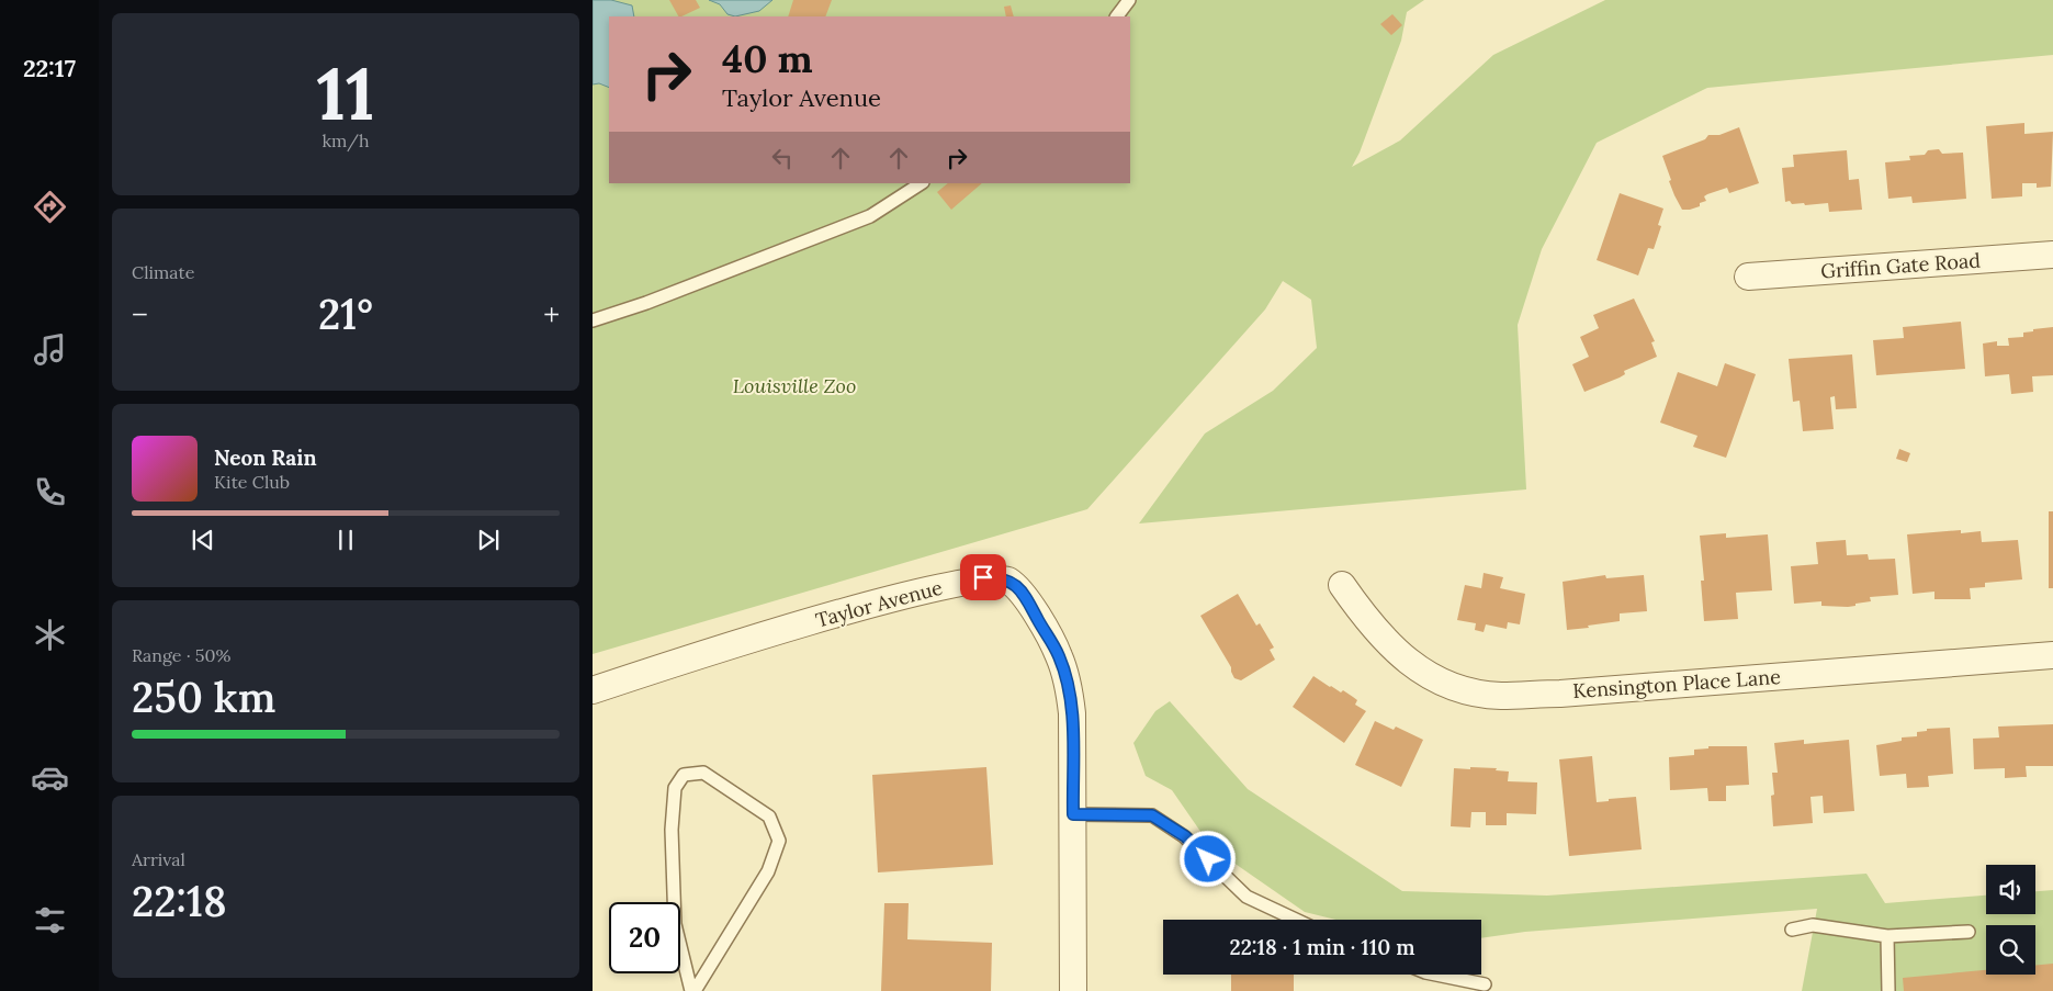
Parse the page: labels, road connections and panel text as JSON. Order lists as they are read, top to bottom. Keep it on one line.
{"streets":{"street":["Griffin Gate Road","Taylor Avenue","Kensington Place Lane"]},"parks":["Louisville Zoo"],"page":{"tabs":"22:17","tile":[["11","km/h"],"Climate",["Range · 50%","250 km"],["Arrival","22:18"]],"turn":["40 m","Taylor Avenue"],"heat":["−","21°","+"],"song":["Neon Rain","Kite Club"],"limit":"20","trip":"22:18 · 1 min · 110 m"}}
